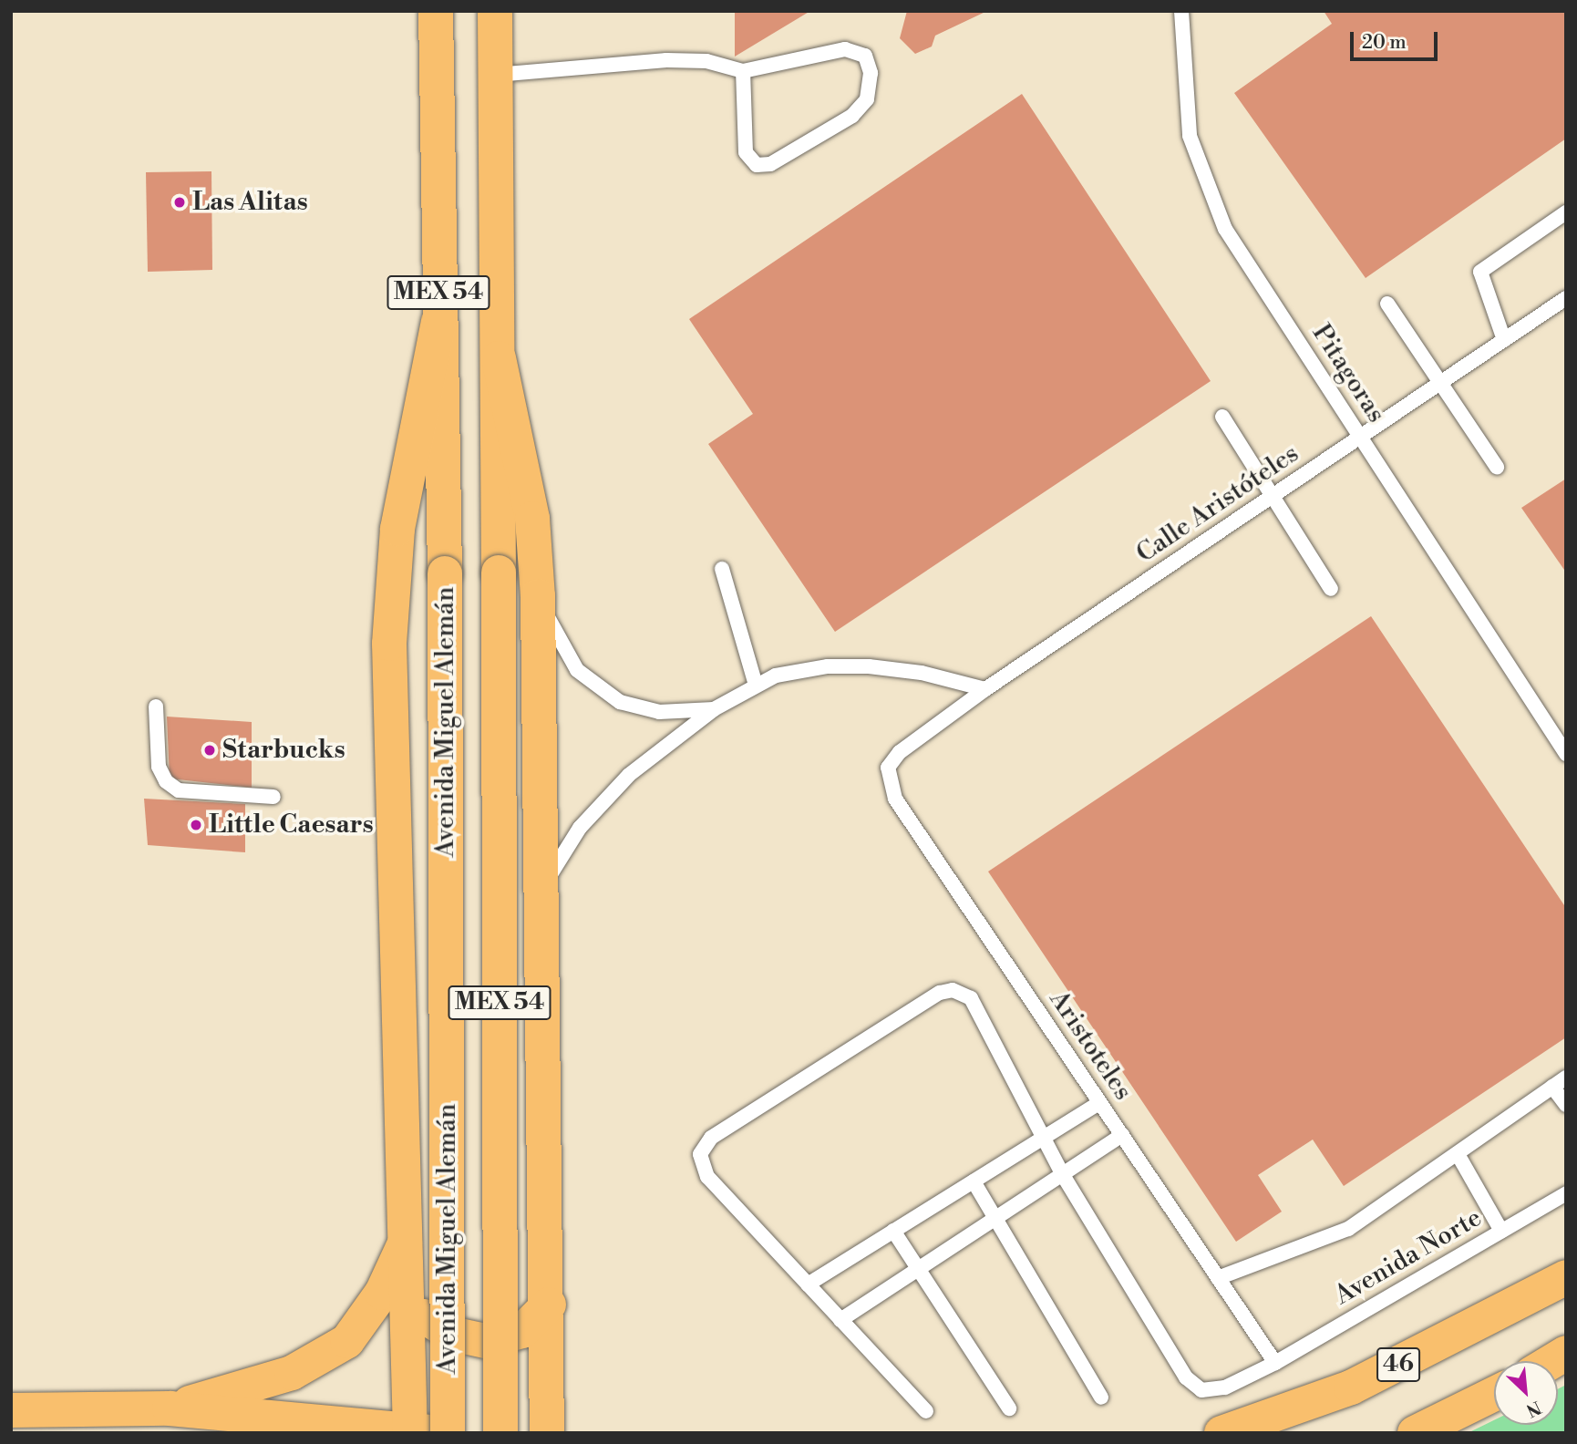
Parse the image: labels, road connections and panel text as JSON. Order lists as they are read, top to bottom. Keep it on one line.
{"streets":{"main road":["MEX 54","Avenida Miguel Alemán","46"],"lane":["Pitagoras","Calle Aristóteles","Aristoteles","Avenida Norte"]},"crossings":[["Pitagoras","Calle Aristóteles"],["Calle Aristóteles","Aristoteles"],["Aristoteles","Avenida Norte"]],"places":["Las Alitas","Starbucks","Little Caesars"],"scale_bar":"20 m","north":"bottom right"}
